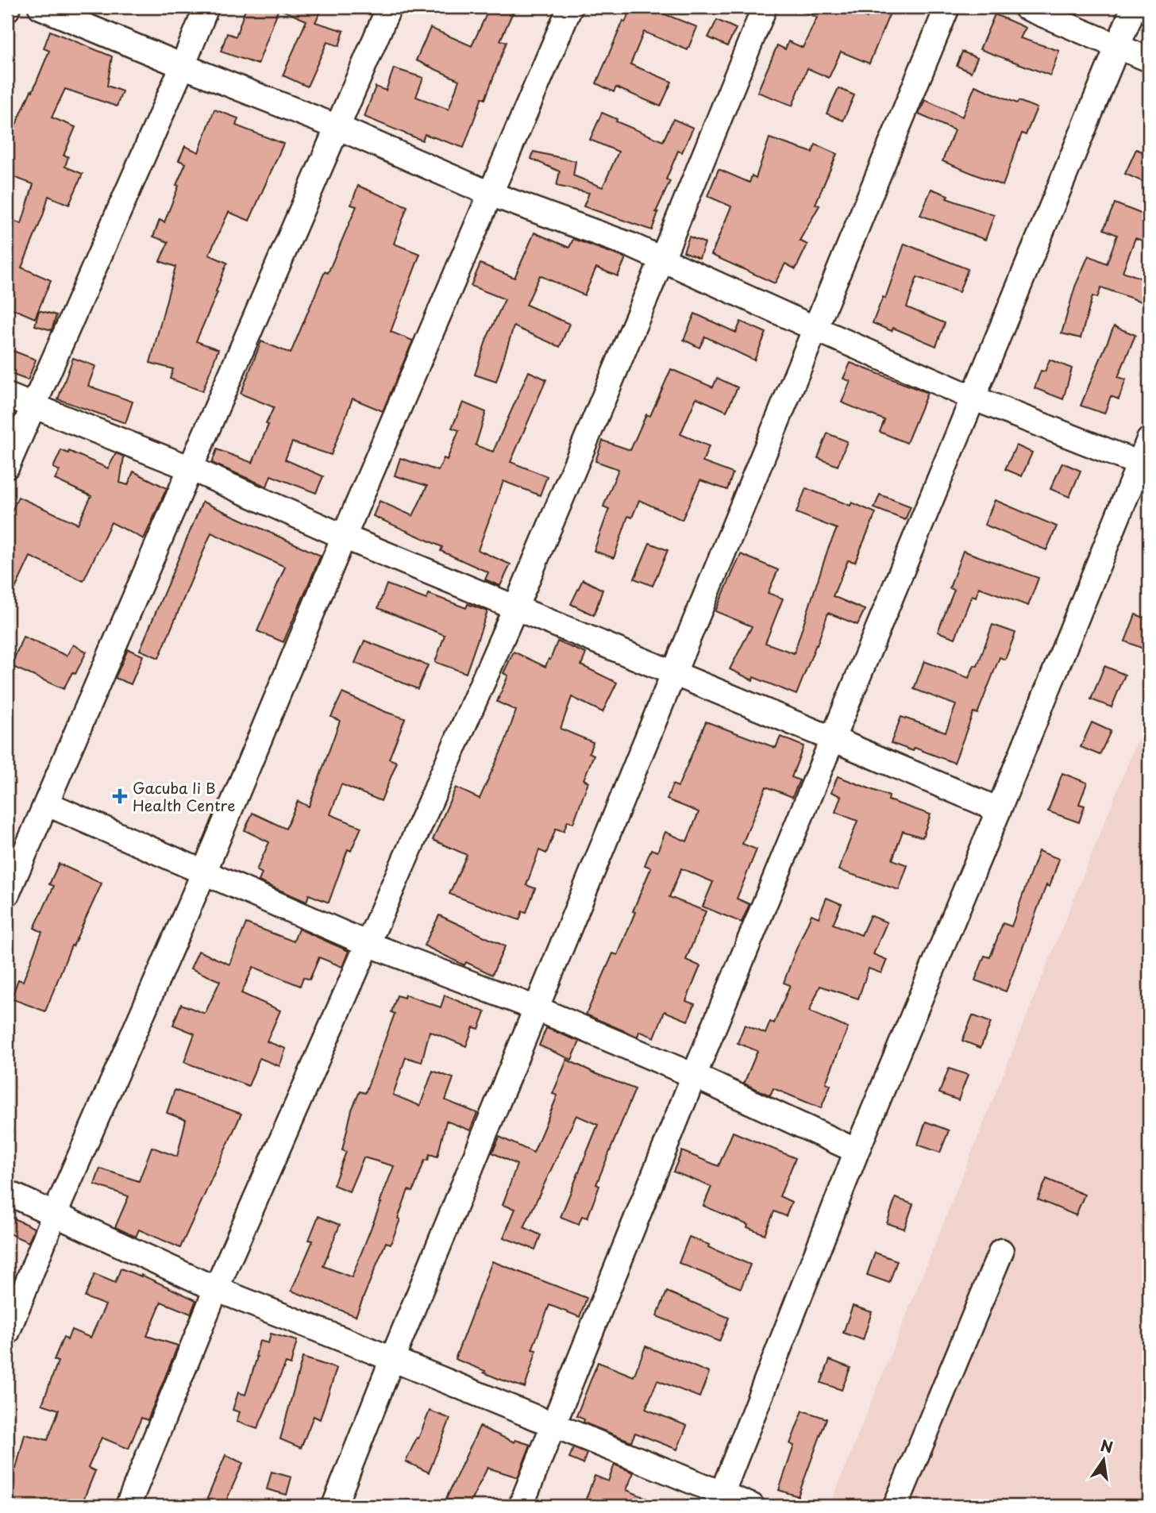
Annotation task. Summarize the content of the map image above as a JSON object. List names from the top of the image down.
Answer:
{
  "places": {
    "health": ["Gacuba Ii B Health Centre"]
  },
  "north": "top"
}
